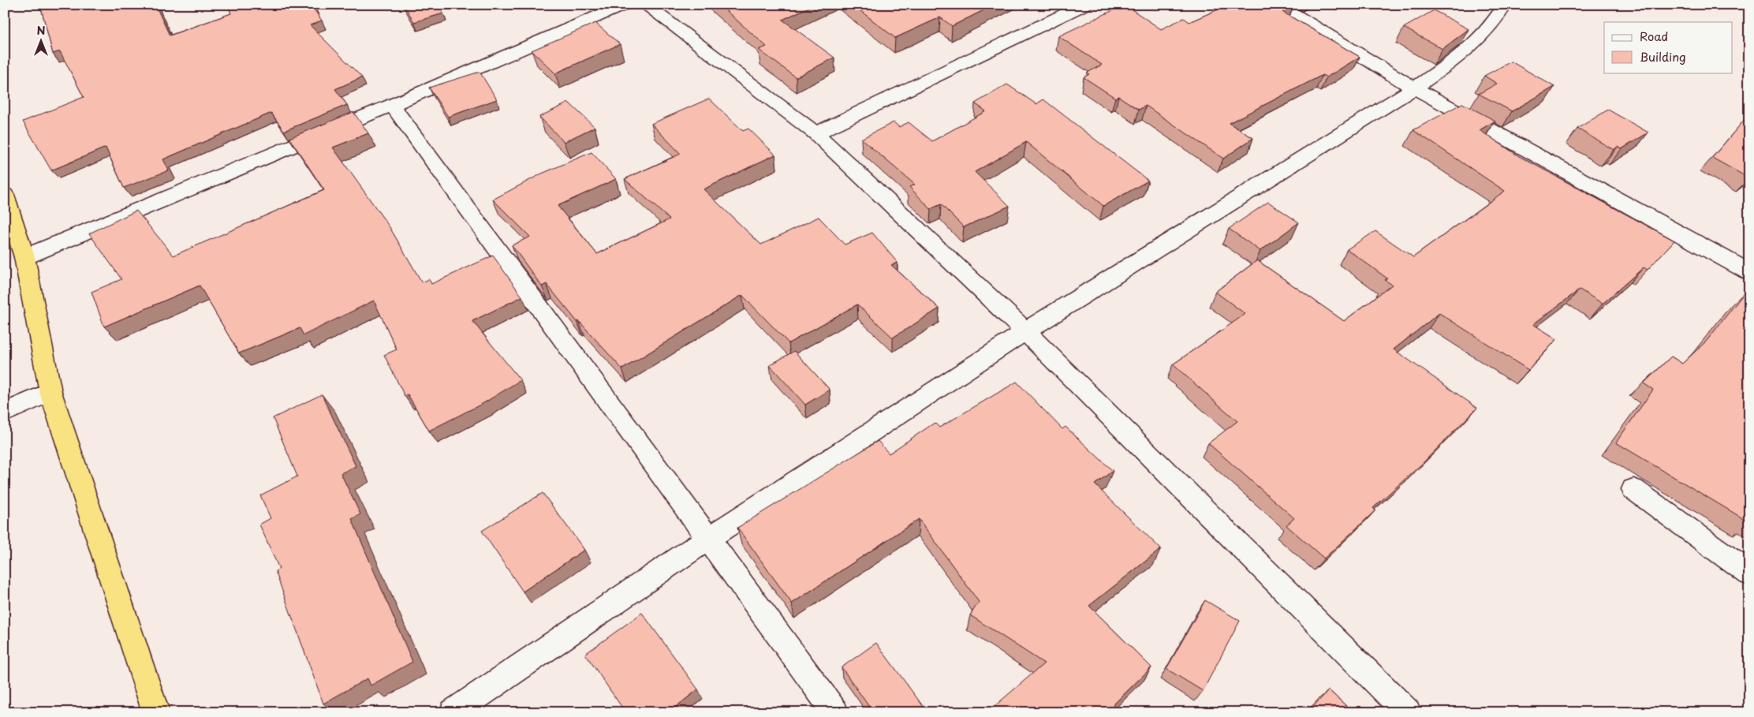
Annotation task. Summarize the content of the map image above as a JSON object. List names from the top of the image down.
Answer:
{
  "legend": ["Road", "Building"],
  "north": "top"
}
